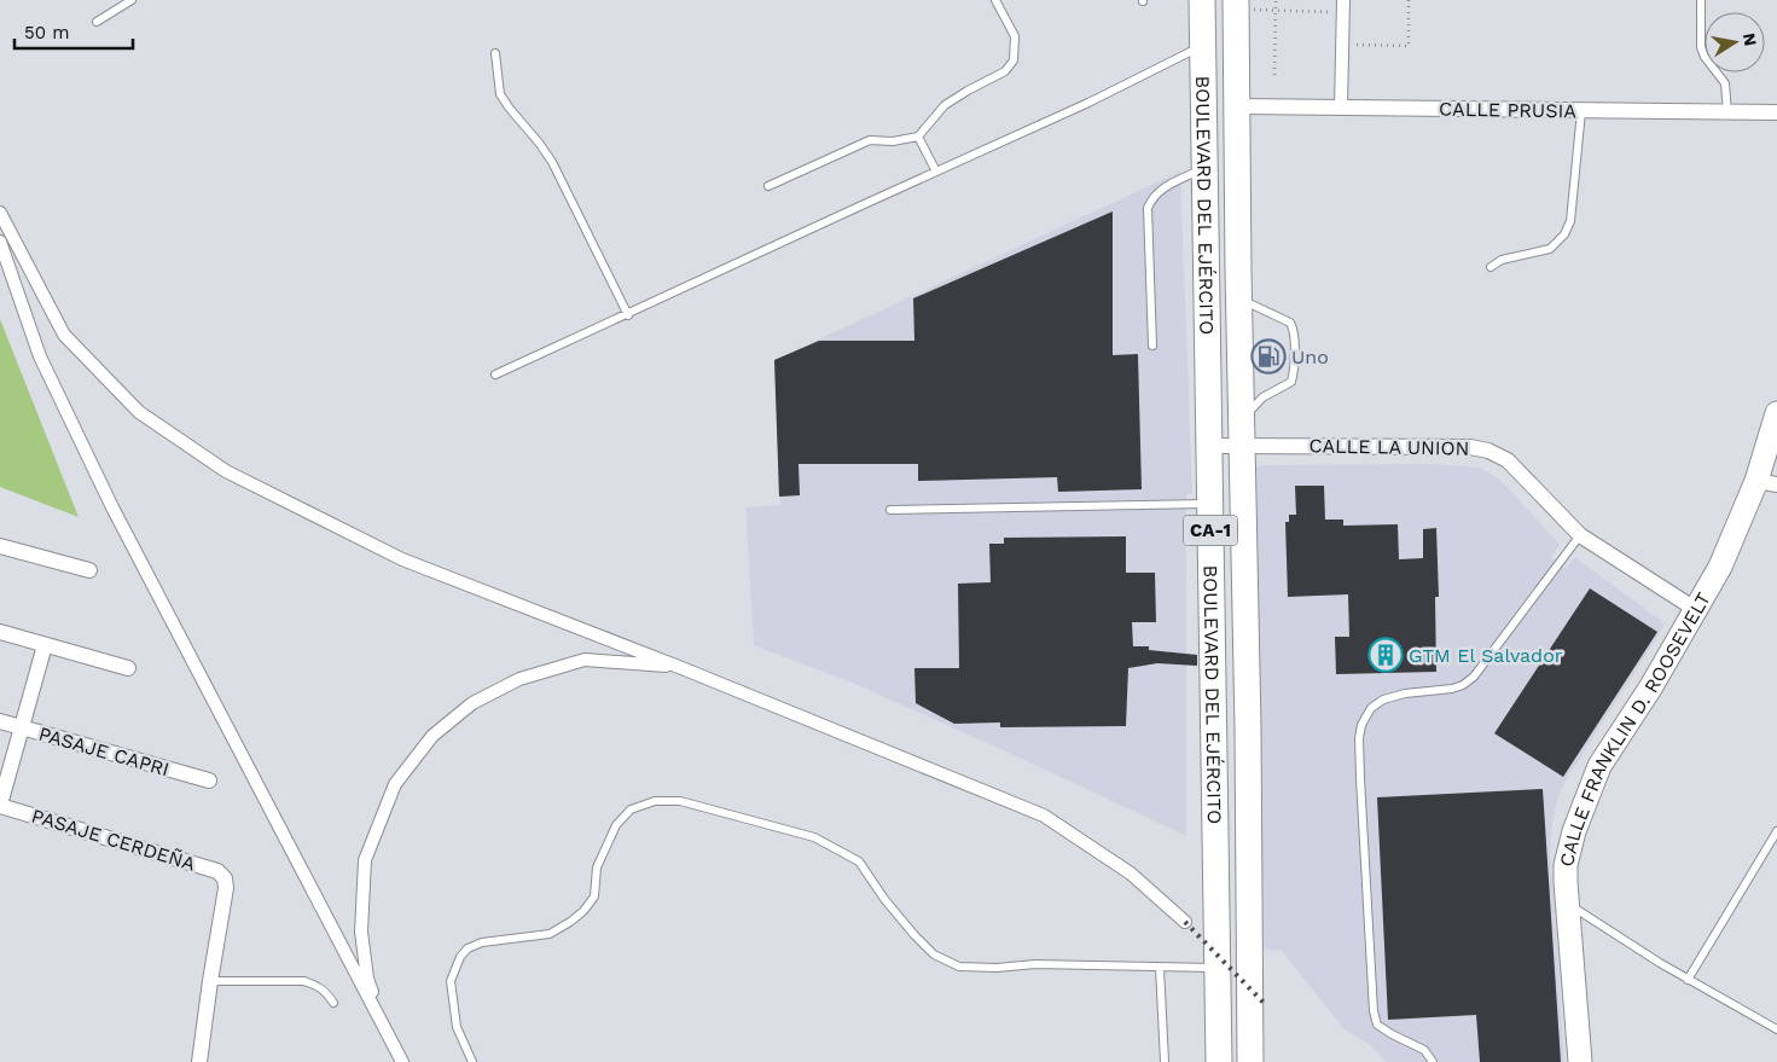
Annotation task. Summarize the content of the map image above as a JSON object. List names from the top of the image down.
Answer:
{
  "streets": {
    "highway": ["BOULEVARD DEL EJÉRCITO", "CA-1"],
    "main road": ["CALLE FRANKLIN D. ROOSEVELT"],
    "street": [
      "CALLE PRUSIA",
      "CALLE LA UNION",
      "PASAJE CAPRI",
      "PASAJE CERDEÑA"
    ]
  },
  "crossings": [
    ["CALLE PRUSIA", "BOULEVARD DEL EJÉRCITO"],
    ["BOULEVARD DEL EJÉRCITO", "CALLE LA UNION"],
    ["CALLE LA UNION", "CALLE FRANKLIN D. ROOSEVELT"]
  ],
  "places": {
    "fuel station": ["Uno"],
    "building": ["GTM El Salvador"]
  },
  "scale_bar": "50 m",
  "north": "right"
}
